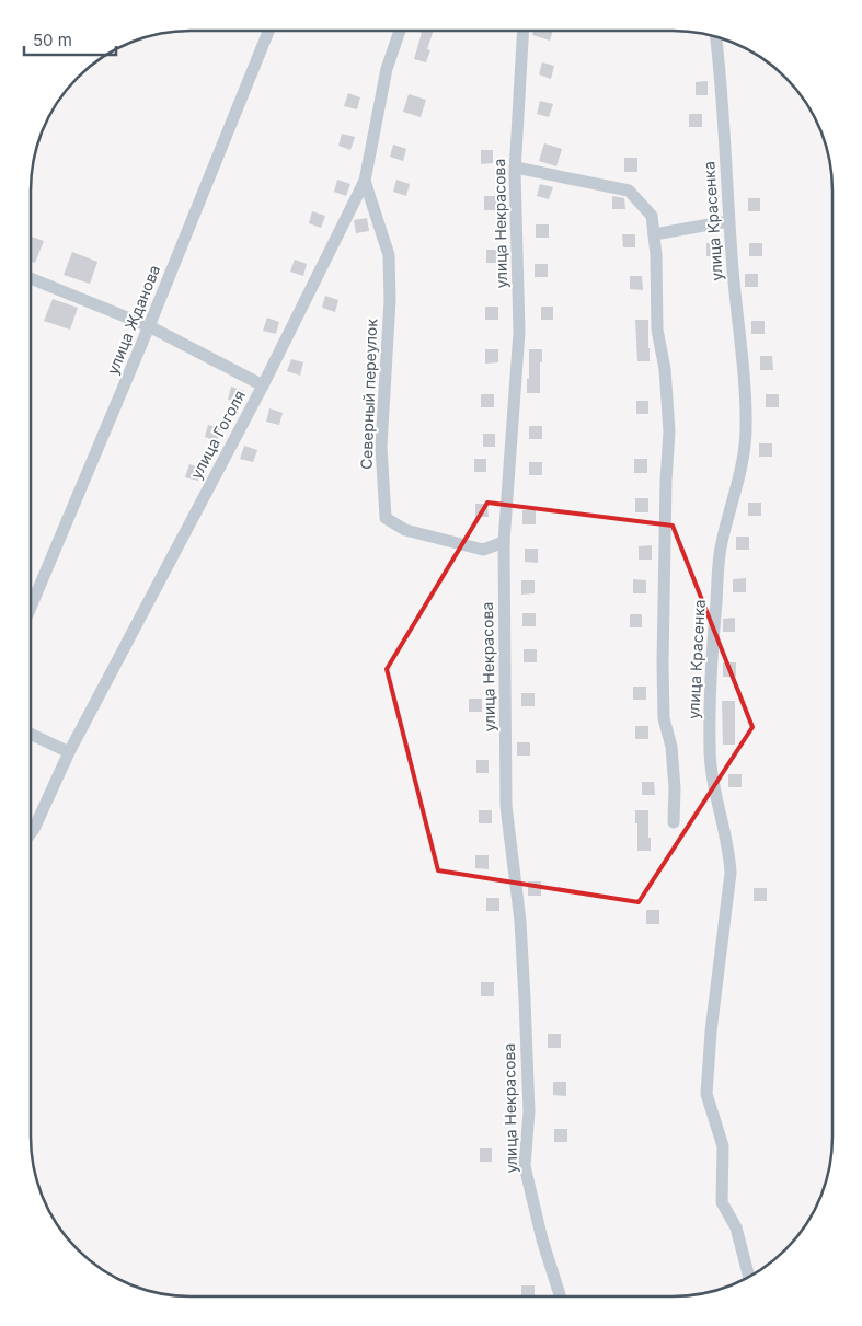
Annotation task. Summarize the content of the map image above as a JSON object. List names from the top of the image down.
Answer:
{
  "streets": {
    "street": [
      "улица Красенка",
      "улица Некрасова",
      "улица Жданова",
      "Северный переулок",
      "улица Гоголя"
    ]
  },
  "crossings": [
    ["улица Красенка", "улица Некрасова"],
    ["улица Некрасова", "Северный переулок"],
    ["Северный переулок", "улица Гоголя"]
  ],
  "scale_bar": "50 m"
}
